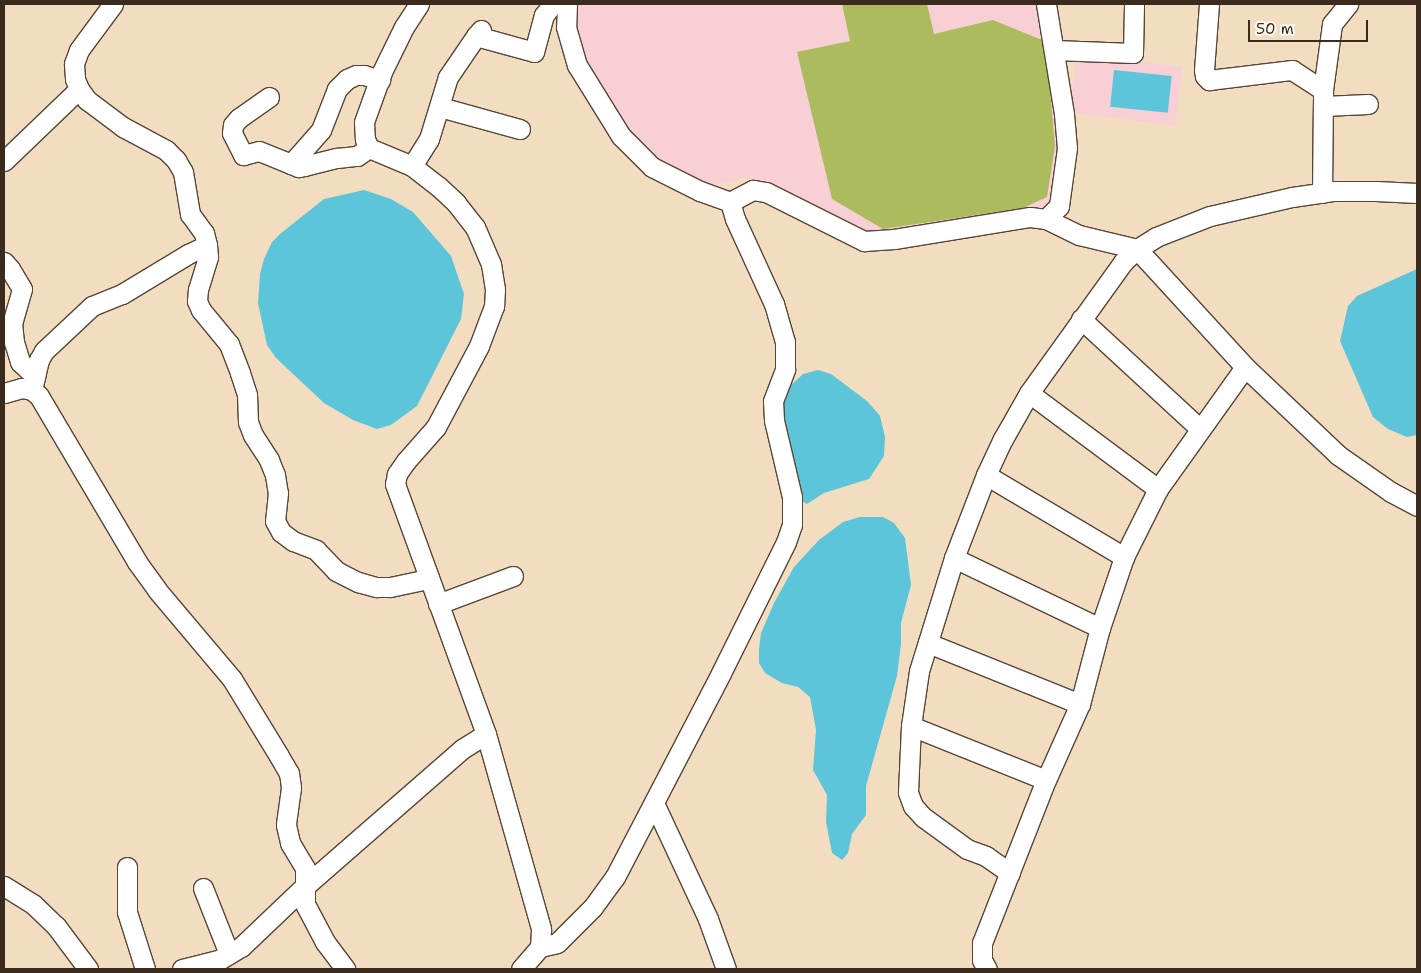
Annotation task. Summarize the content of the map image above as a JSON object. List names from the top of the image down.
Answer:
{
  "scale_bar": "50 m"
}
